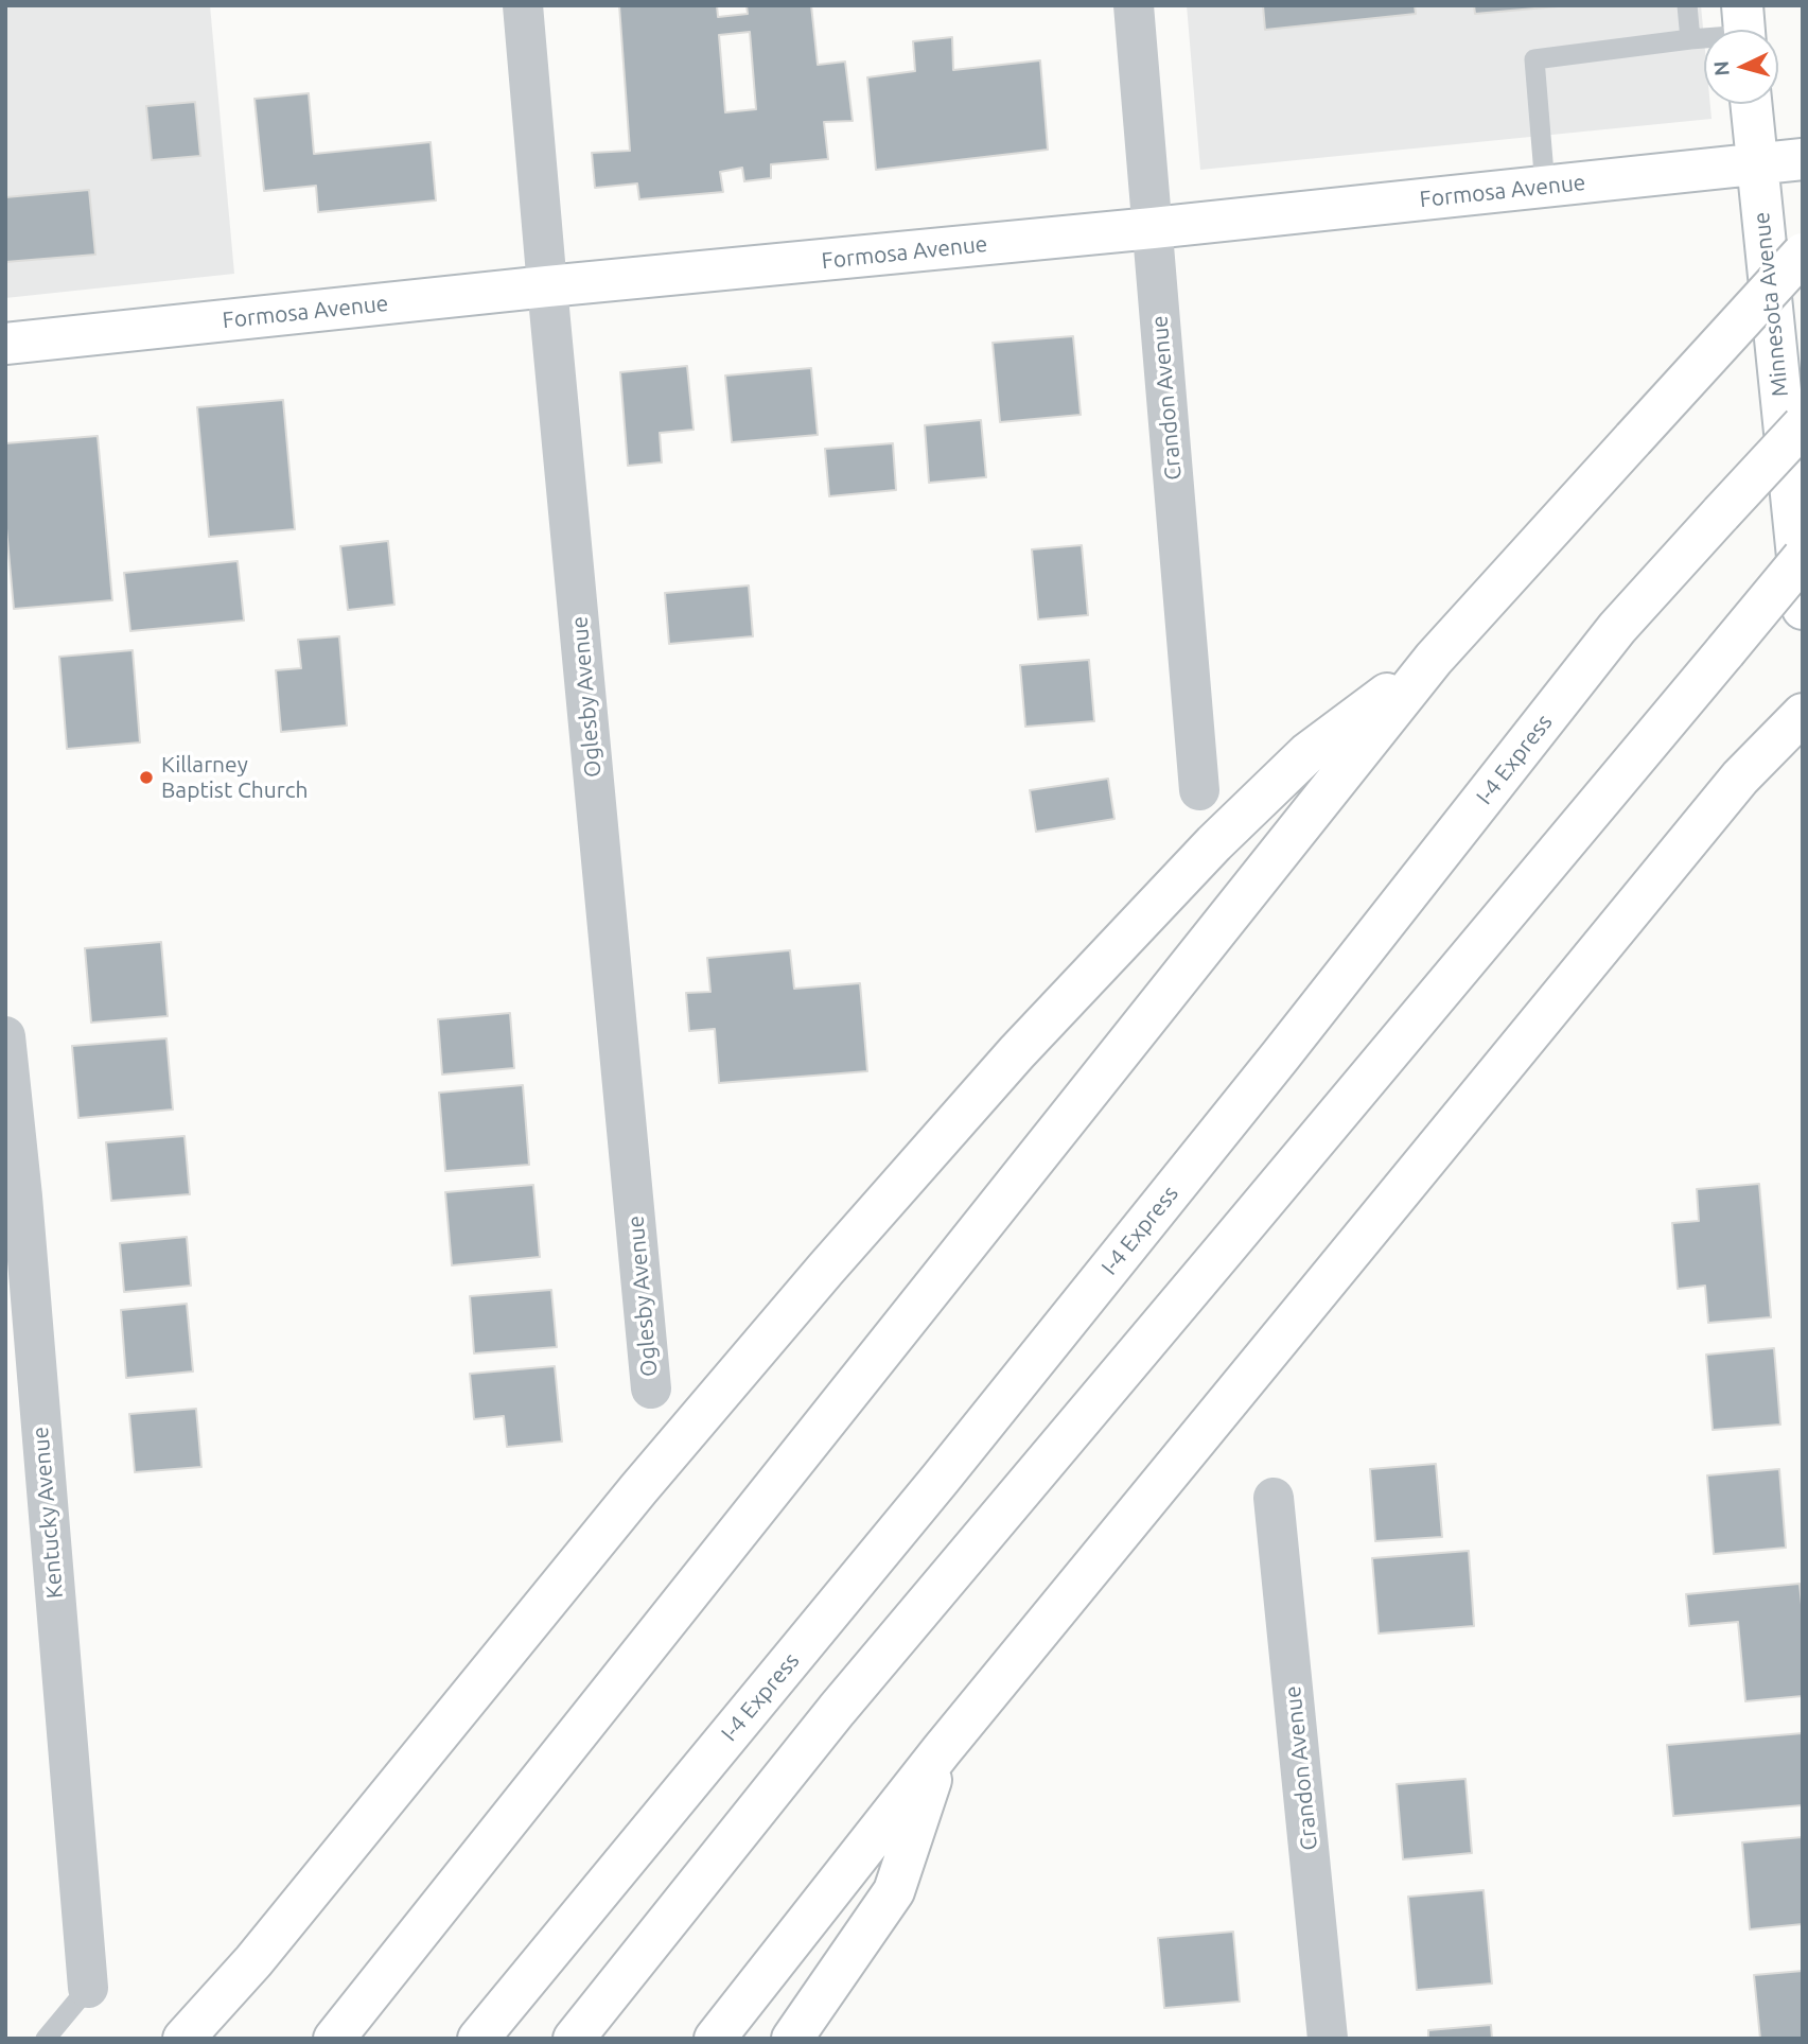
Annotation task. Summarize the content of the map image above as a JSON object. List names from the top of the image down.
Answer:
{
  "streets": {
    "main road": ["Formosa Avenue", "Minnesota Avenue", "I-4 Express"],
    "street": ["Crandon Avenue", "Oglesby Avenue", "Kentucky Avenue"]
  },
  "crossings": [
    ["Formosa Avenue", "Minnesota Avenue"],
    ["Formosa Avenue", "Crandon Avenue"],
    ["Formosa Avenue", "Oglesby Avenue"]
  ],
  "places": ["Killarney Baptist Church"],
  "north": "left"
}
